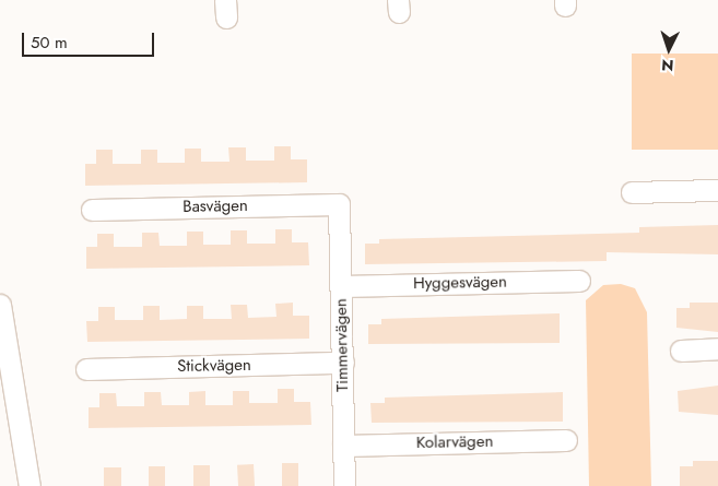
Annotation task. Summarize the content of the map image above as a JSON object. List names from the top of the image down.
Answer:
{
  "streets": {
    "street": [
      "Basvägen",
      "Hyggesvägen",
      "Timmervägen",
      "Stickvägen",
      "Kolarvägen"
    ]
  },
  "crossings": [
    ["Basvägen", "Timmervägen"],
    ["Hyggesvägen", "Timmervägen"],
    ["Timmervägen", "Stickvägen"],
    ["Timmervägen", "Kolarvägen"]
  ],
  "scale_bar": "50 m",
  "north": "bottom"
}
